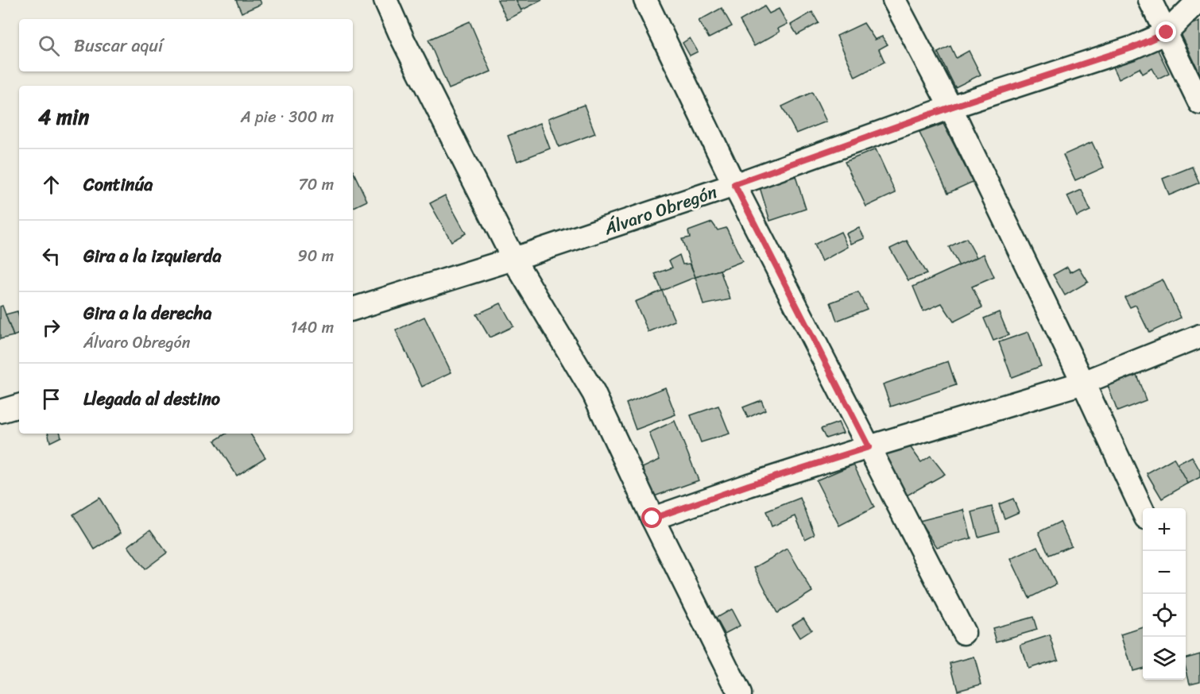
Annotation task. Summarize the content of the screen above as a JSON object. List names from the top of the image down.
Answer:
{
  "streets": {
    "street": ["Álvaro Obregón"]
  },
  "page": {
    "search": "Buscar aquí",
    "heading": ["4 min", "A pie · 300 m"],
    "list": [
      ["Continúa", "70 m"],
      ["Gira a la izquierda", "90 m"],
      ["Gira a la derecha", "Álvaro Obregón", "140 m"],
      "Llegada al destino"
    ],
    "map_buttons": ["+", "−"]
  }
}
